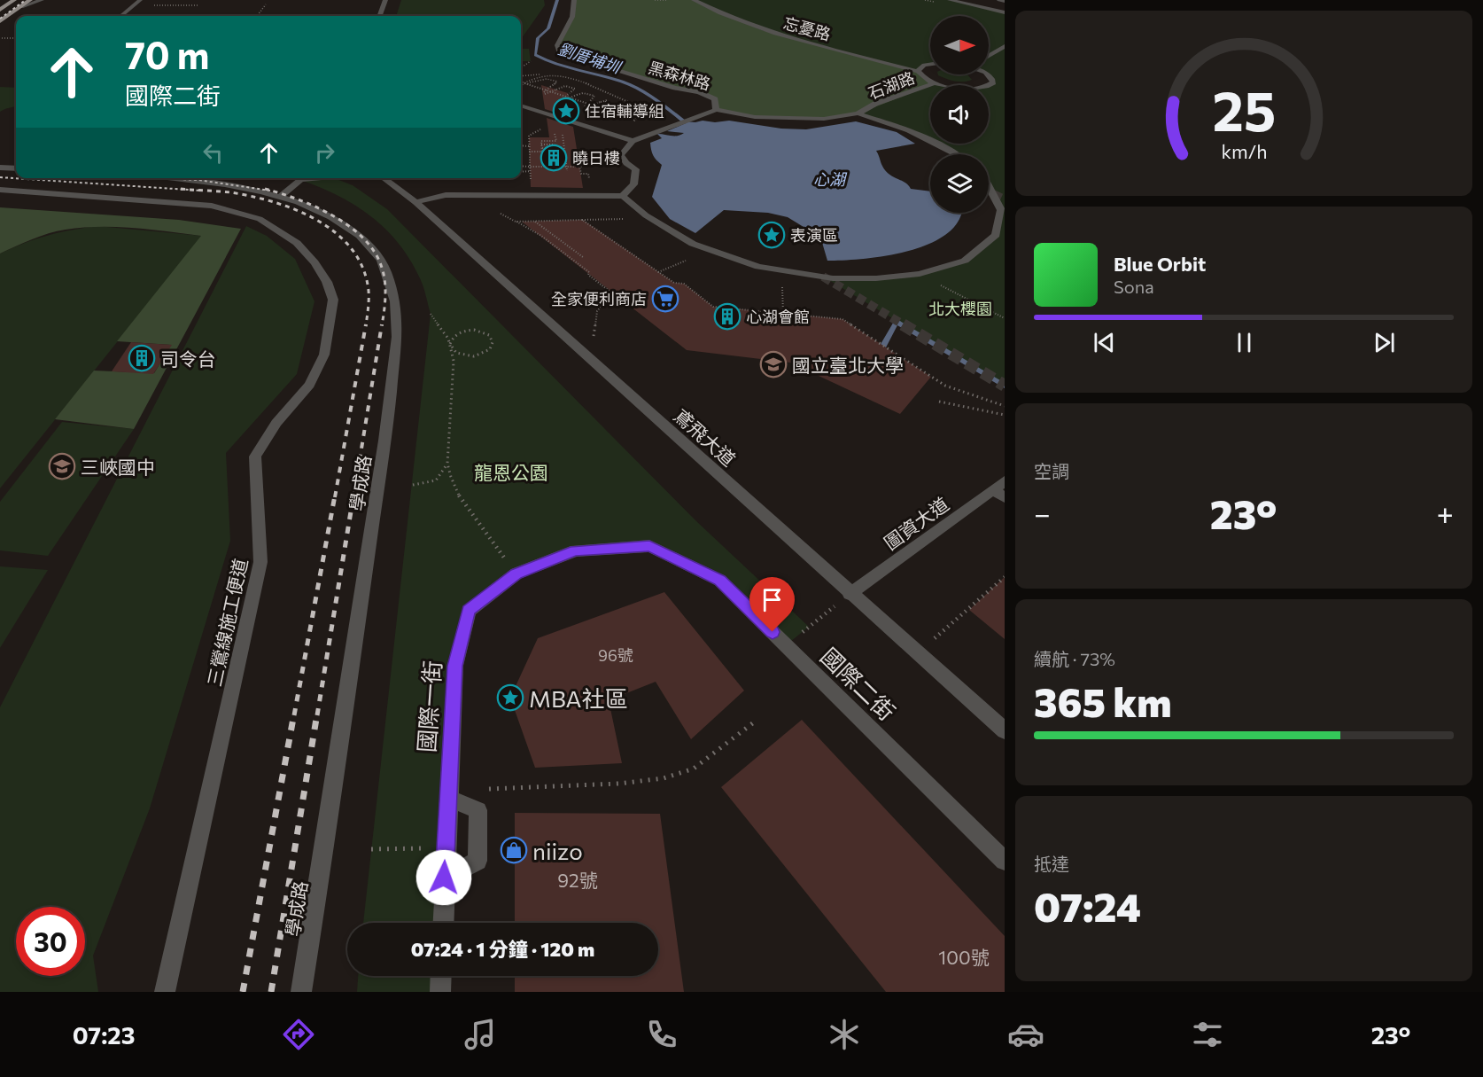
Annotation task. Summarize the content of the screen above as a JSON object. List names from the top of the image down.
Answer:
{
  "streets": {
    "street": [
      "忘憂路",
      "黑森林路",
      "石湖路",
      "鳶飛大道",
      "學成路",
      "圖資大道",
      "三鶯線施工便道",
      "國際二街",
      "國際一街"
    ]
  },
  "crossings": [
    ["鳶飛大道", "圖資大道"],
    ["國際二街", "國際一街"]
  ],
  "water": ["劉厝埔圳", "心湖"],
  "parks": ["北大櫻園", "龍恩公園"],
  "places": {
    "place": ["住宿輔導組", "表演區", "MBA社區"],
    "building": ["曉日樓", "心湖會館", "司令台"],
    "supermarket": ["全家便利商店"],
    "school or university": ["國立臺北大學", "三峽國中"],
    "shop": ["niizo"]
  },
  "house_numbers": ["96號", "92號", "100號"],
  "north": "right",
  "page": {
    "turn": ["70 m", "國際二街"],
    "song": ["Blue Orbit", "Sona"],
    "tile": [
      "空調",
      ["續航 · 73%", "365 km"],
      ["抵達", "07:24"]
    ],
    "heat": ["−", "23°", "+"],
    "limit": "30",
    "trip": "07:24 · 1 分鐘 · 120 m",
    "tabs": ["07:23", "23°"],
    "gauge": ["25", "km/h"]
  }
}
